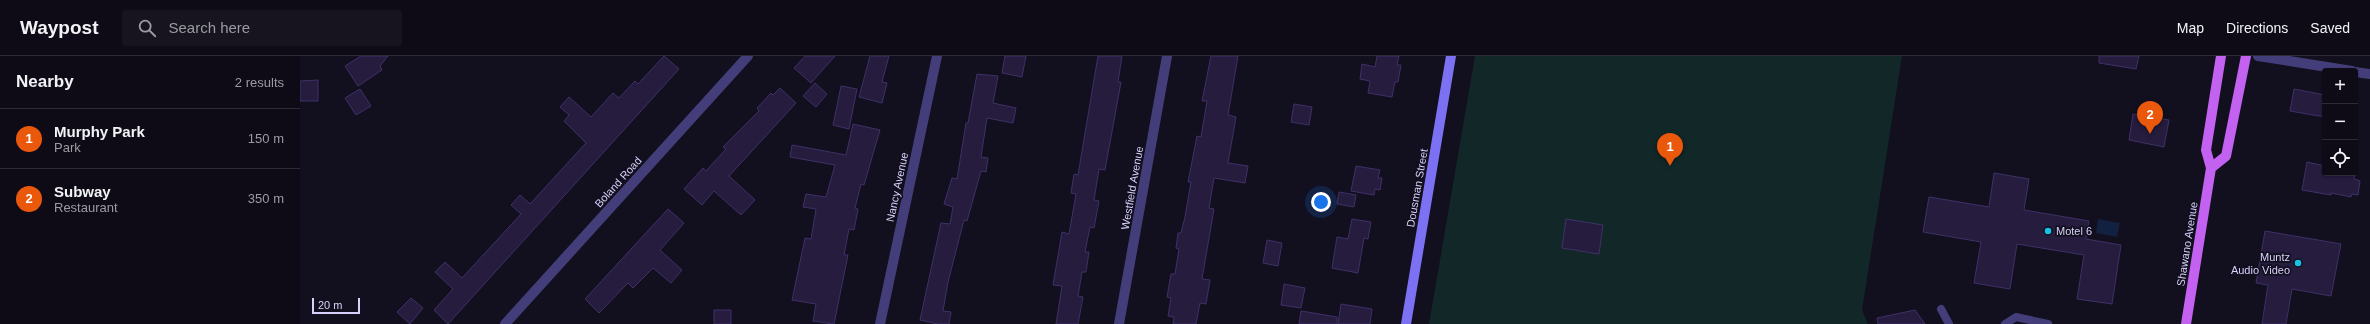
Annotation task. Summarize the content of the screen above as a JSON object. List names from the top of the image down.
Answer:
{
  "streets": {
    "main road": ["Shawano Avenue"],
    "street": [
      "Boland Road",
      "Nancy Avenue",
      "Westfield Avenue",
      "Dousman Street"
    ]
  },
  "places": ["Motel 6", "Muntz Audio Video"],
  "scale_bar": "20 m",
  "page": {
    "header": "Waypost",
    "search": "Search here",
    "nav": ["Map", "Directions", "Saved"],
    "heading": ["Nearby", "2 results"],
    "map_buttons": ["+", "−"],
    "pins": ["2", "1"],
    "list": [
      {
        "mark": "1",
        "name": "Murphy Park",
        "note": "Park",
        "value": "150 m"
      },
      {
        "mark": "2",
        "name": "Subway",
        "note": "Restaurant",
        "value": "350 m"
      }
    ],
    "scale": "20 m"
  }
}
